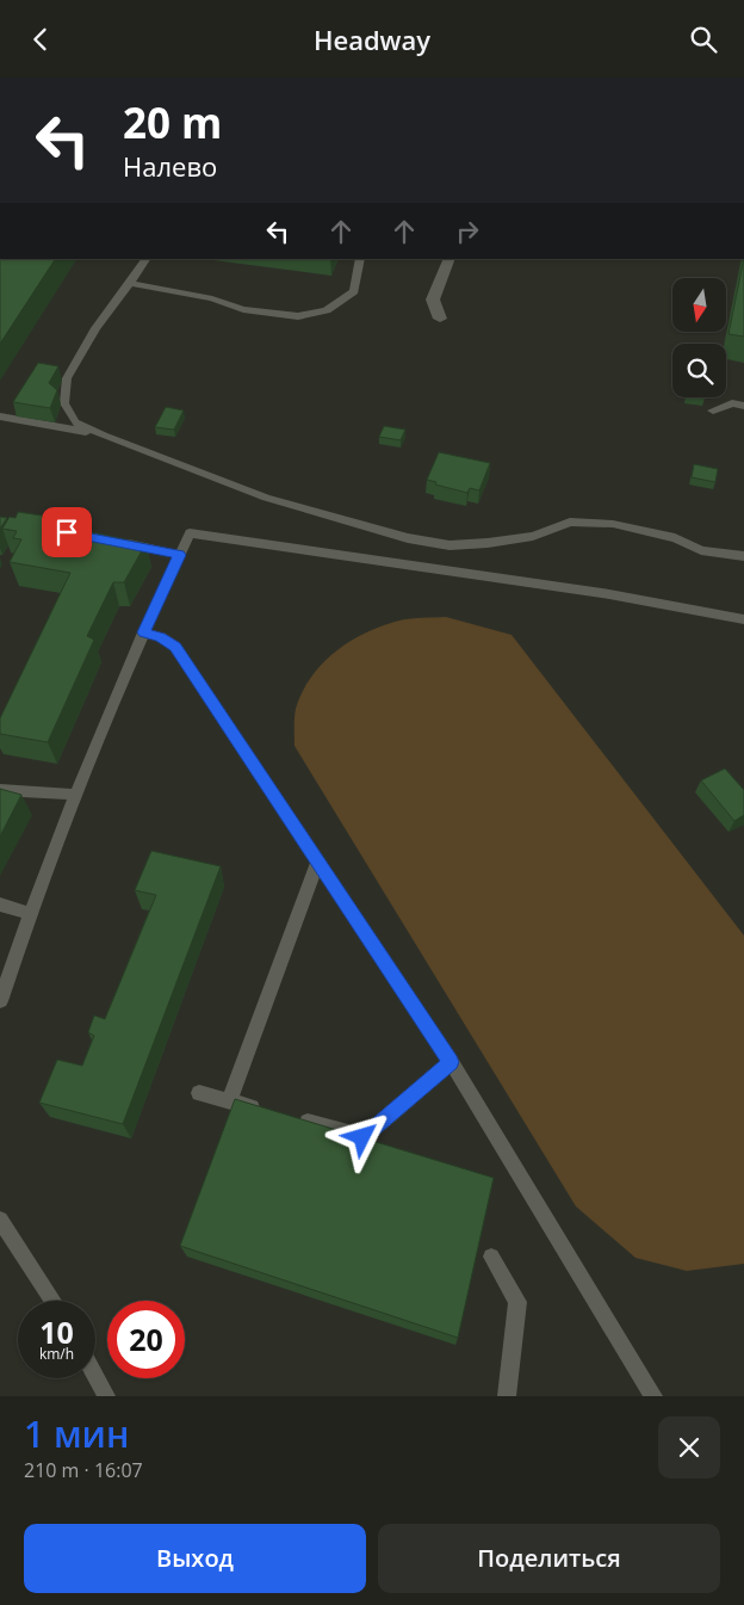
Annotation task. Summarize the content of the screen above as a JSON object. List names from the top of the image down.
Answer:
{
  "north": "bottom",
  "page": {
    "header": "Headway",
    "turn": ["20 m", "Налево"],
    "speed": "10 km/h",
    "limit": "20",
    "heading": ["1 мин", "210 m · 16:07"],
    "buttons": ["Выход", "Поделиться"]
  }
}
